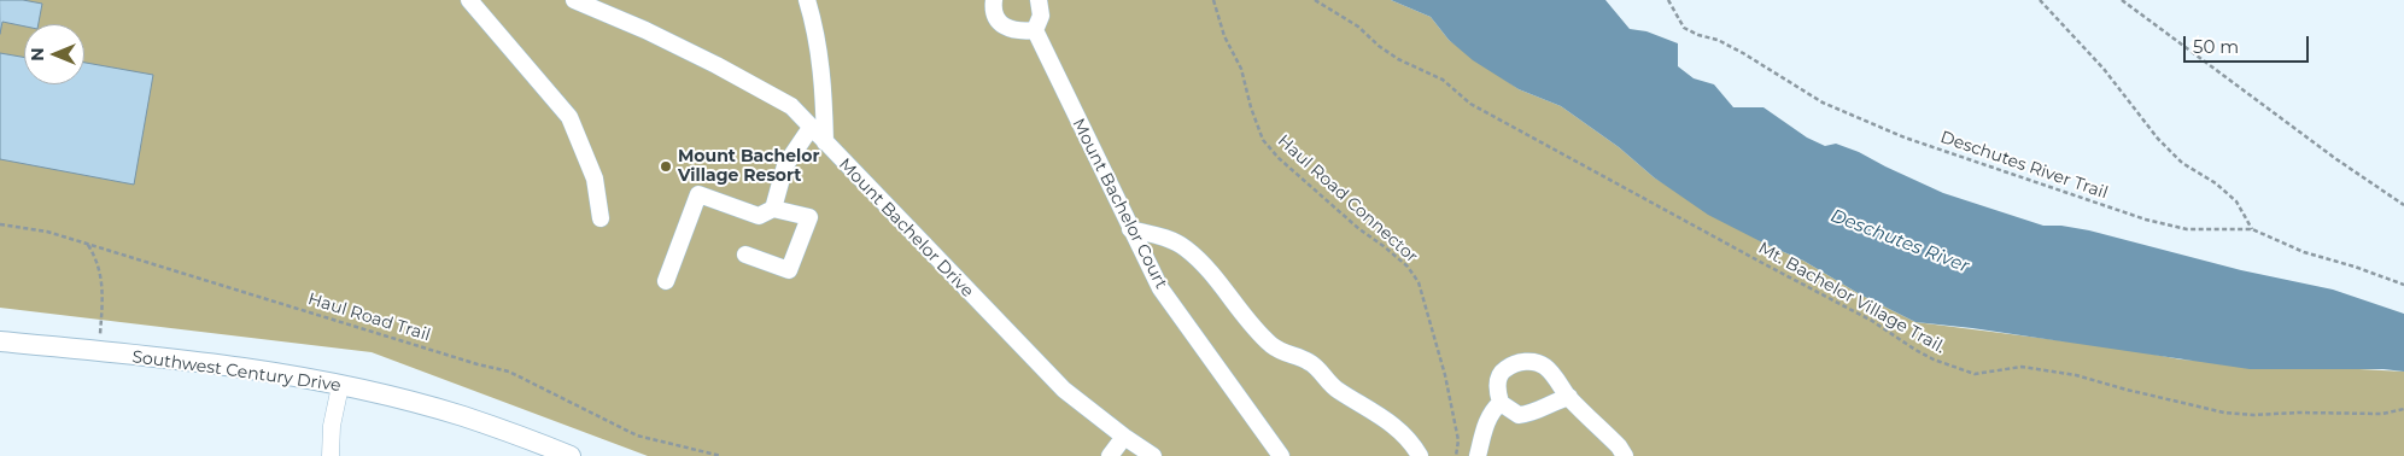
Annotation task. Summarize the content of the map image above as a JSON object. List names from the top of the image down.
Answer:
{
  "streets": {
    "main road": ["Southwest Century Drive"],
    "street": ["Mount Bachelor Court", "Mount Bachelor Drive"],
    "path": [
      "Deschutes River Trail",
      "Haul Road Connector",
      "Mt. Bachelor Village Trail.",
      "Haul Road Trail"
    ]
  },
  "water": ["Deschutes River"],
  "places": ["Mount Bachelor Village Resort"],
  "scale_bar": "50 m",
  "north": "left"
}
